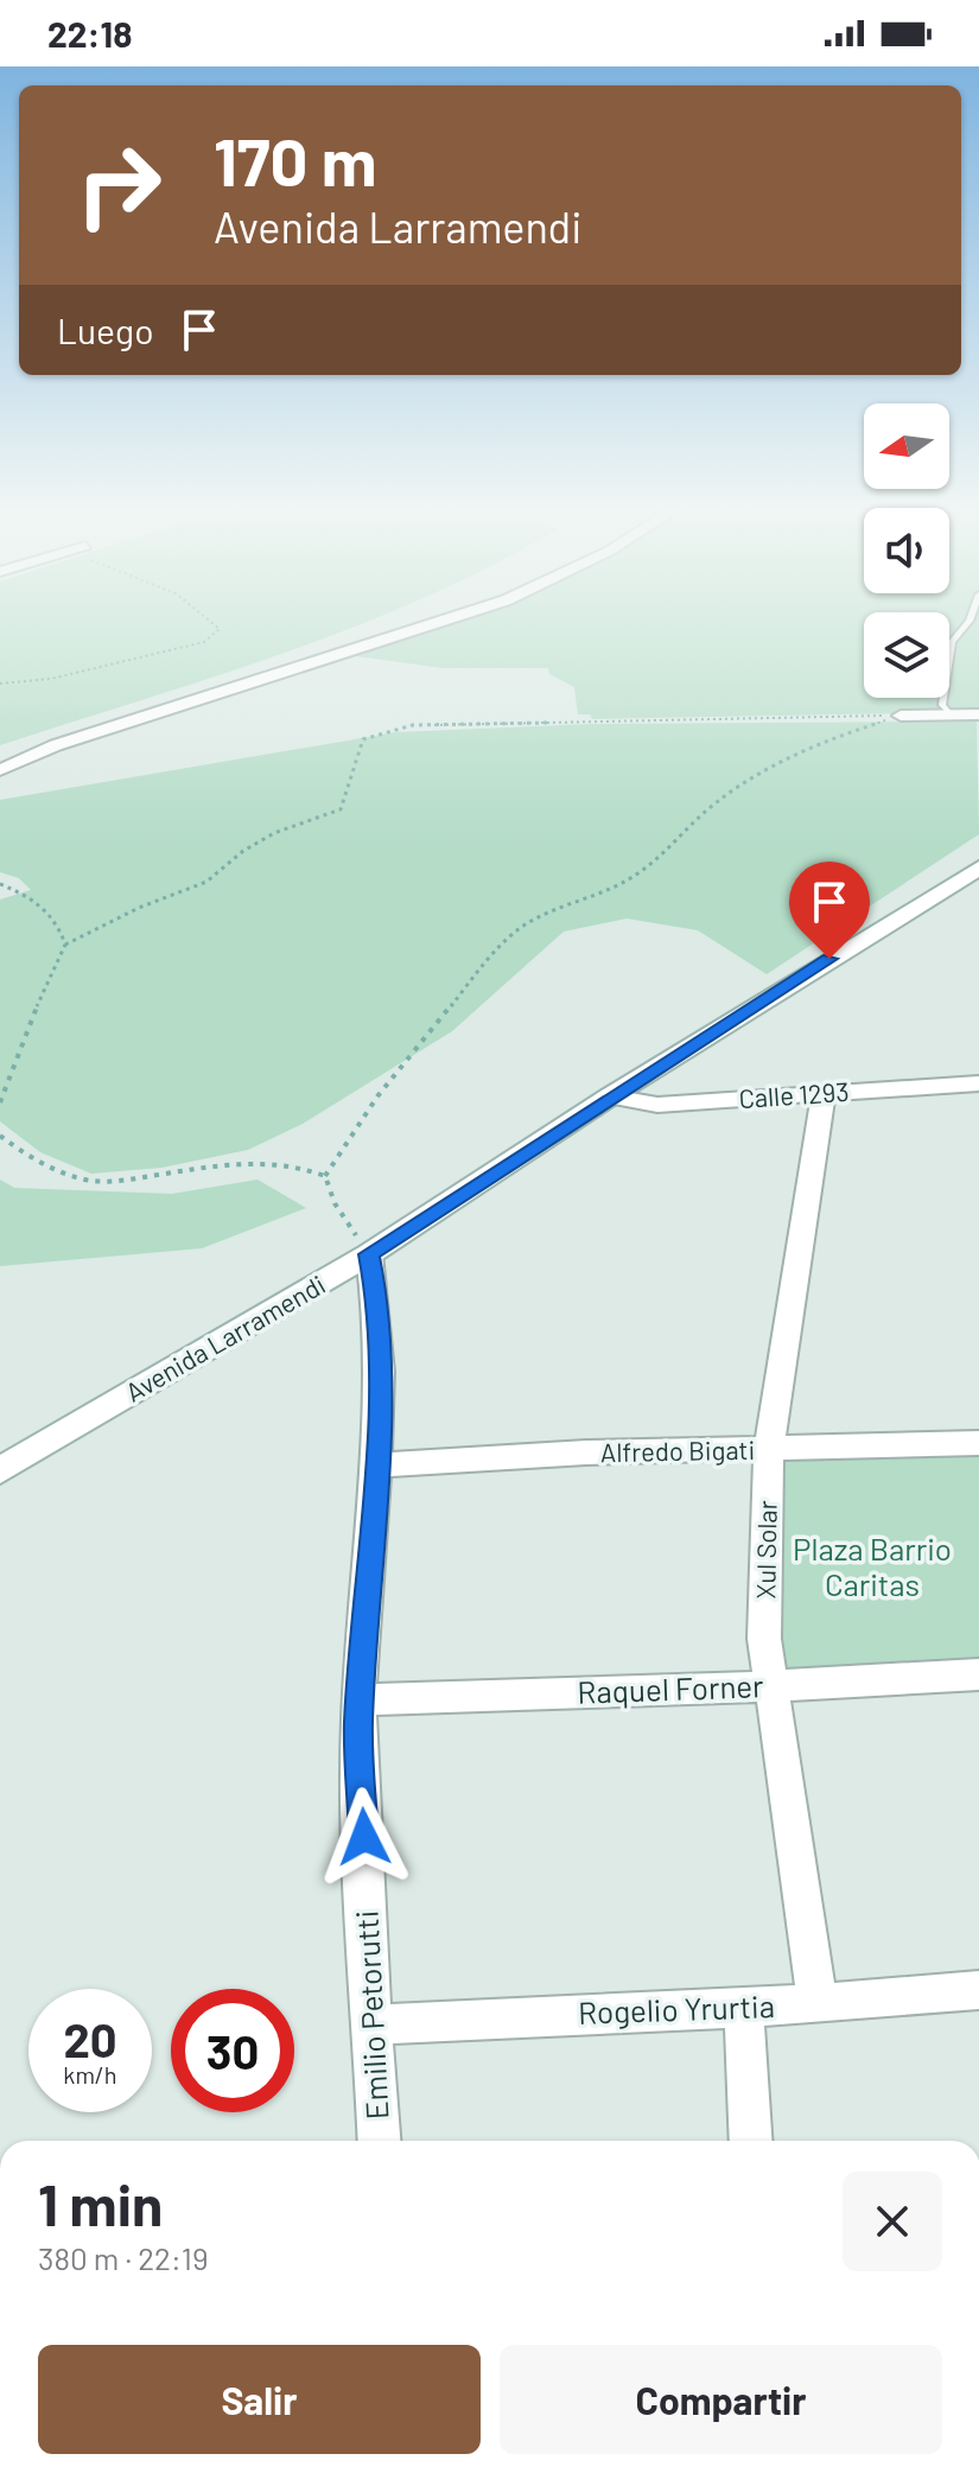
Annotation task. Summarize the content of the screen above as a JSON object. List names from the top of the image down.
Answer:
{
  "streets": {
    "main road": ["Avenida Larramendi"],
    "street": [
      "Calle 1293",
      "Alfredo Bigati",
      "Xul Solar",
      "Raquel Forner",
      "Rogelio Yrurtia",
      "Emilio Petorutti"
    ]
  },
  "crossings": [
    ["Calle 1293", "Avenida Larramendi"],
    ["Calle 1293", "Xul Solar"],
    ["Avenida Larramendi", "Emilio Petorutti"],
    ["Alfredo Bigati", "Xul Solar"],
    ["Alfredo Bigati", "Emilio Petorutti"],
    ["Xul Solar", "Raquel Forner"],
    ["Xul Solar", "Rogelio Yrurtia"],
    ["Raquel Forner", "Emilio Petorutti"],
    ["Rogelio Yrurtia", "Emilio Petorutti"]
  ],
  "parks": ["Plaza Barrio Caritas"],
  "north": "left",
  "page": {
    "status": "22:18",
    "turn": ["170 m", "Avenida Larramendi"],
    "then": "Luego",
    "speed": "20 km/h",
    "limit": "30",
    "heading": ["1 min", "380 m · 22:19"],
    "buttons": ["Salir", "Compartir"]
  }
}
